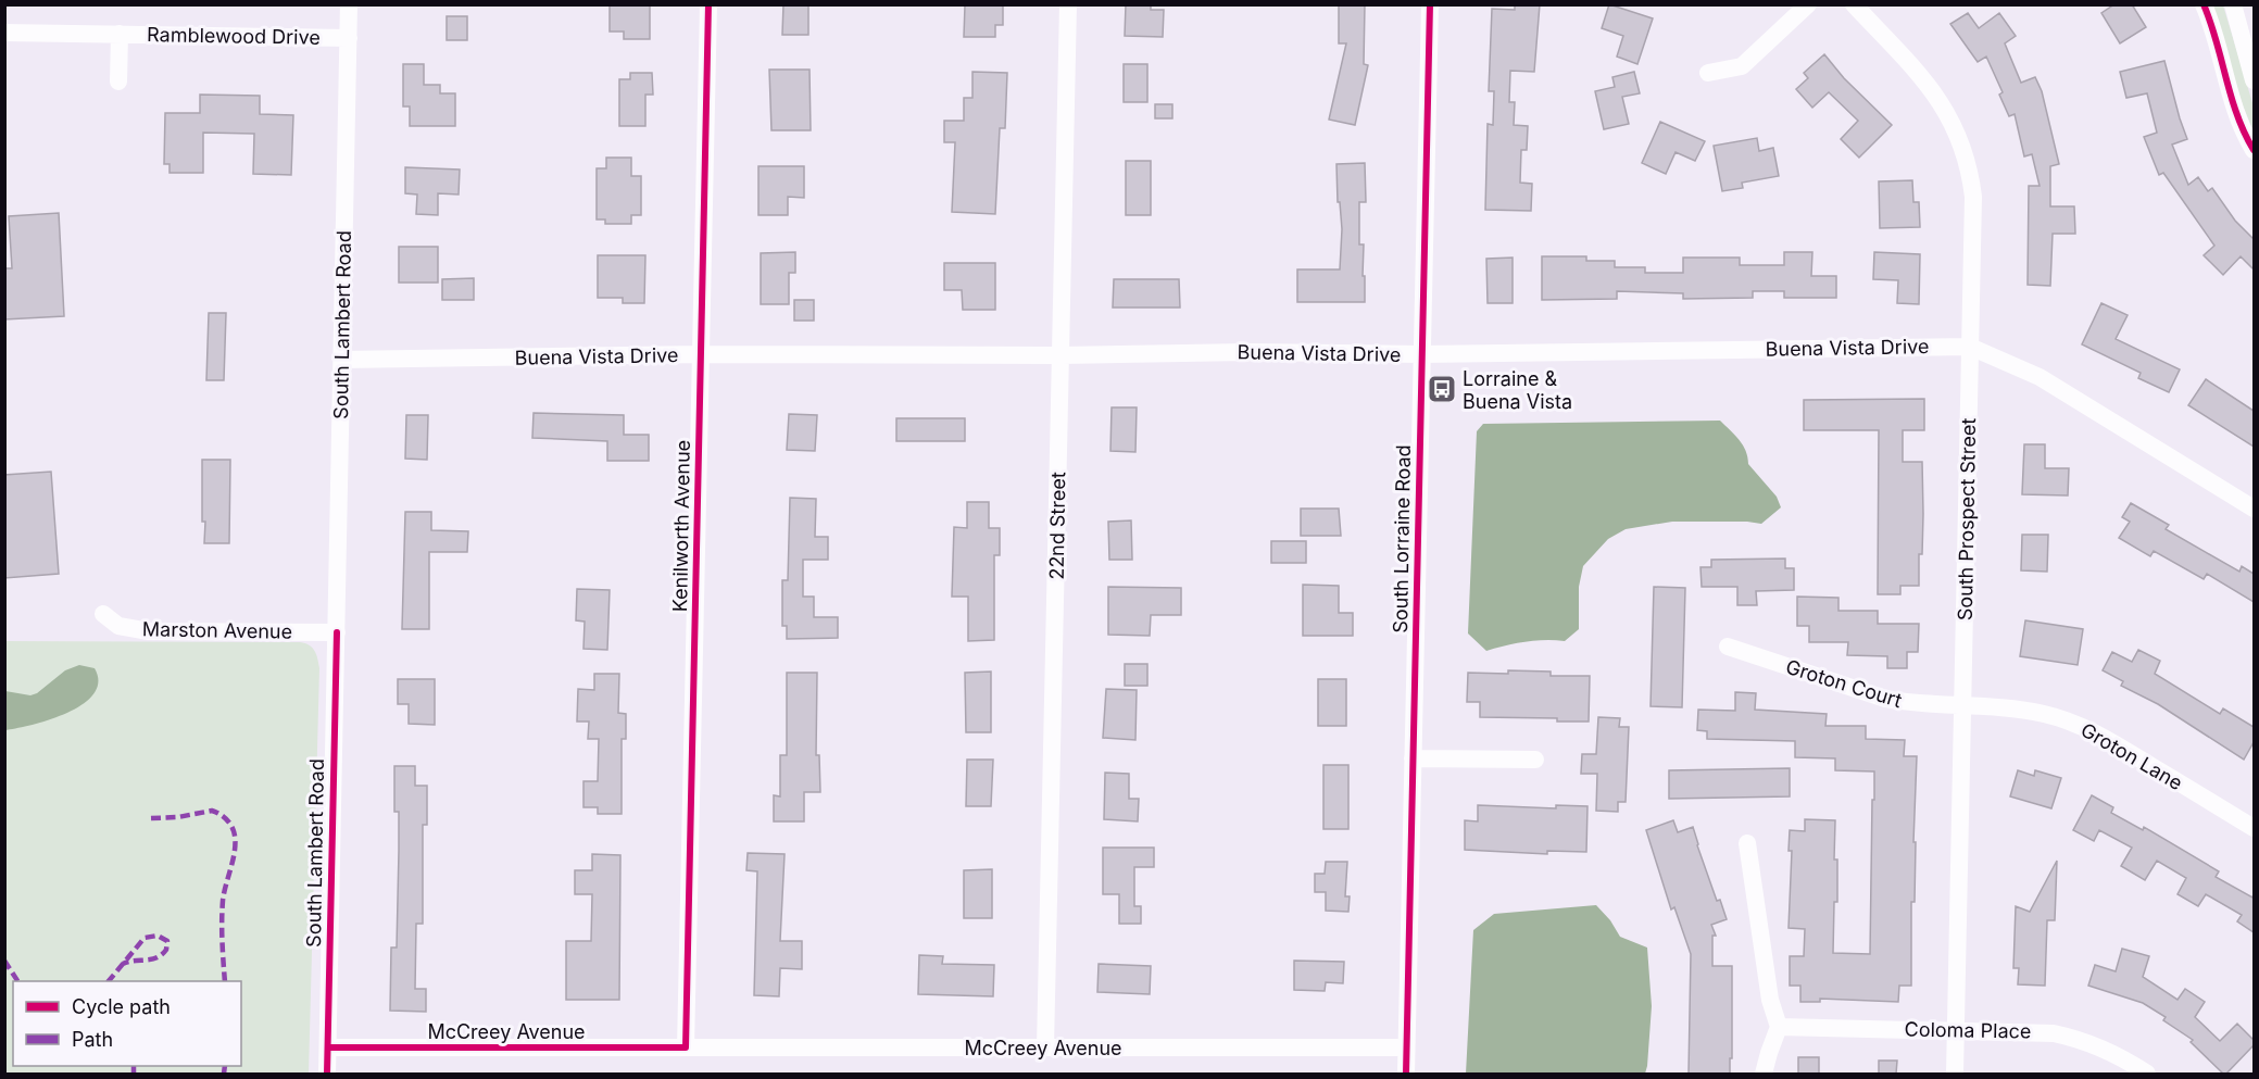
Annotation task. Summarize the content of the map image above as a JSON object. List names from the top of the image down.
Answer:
{
  "streets": {
    "street": [
      "Ramblewood Drive",
      "South Lambert Road",
      "Buena Vista Drive",
      "South Prospect Street",
      "Kenilworth Avenue",
      "22nd Street",
      "South Lorraine Road",
      "Marston Avenue",
      "Groton Court",
      "Groton Lane",
      "Coloma Place",
      "McCreey Avenue"
    ]
  },
  "crossings": [
    ["Ramblewood Drive", "South Lambert Road"],
    ["South Lambert Road", "Buena Vista Drive"],
    ["South Lambert Road", "Marston Avenue"],
    ["South Lambert Road", "McCreey Avenue"],
    ["Buena Vista Drive", "South Prospect Street"],
    ["Buena Vista Drive", "Kenilworth Avenue"],
    ["Buena Vista Drive", "22nd Street"],
    ["Buena Vista Drive", "South Lorraine Road"],
    ["South Prospect Street", "Groton Court"],
    ["South Prospect Street", "Groton Lane"],
    ["South Prospect Street", "Coloma Place"],
    ["Kenilworth Avenue", "McCreey Avenue"],
    ["22nd Street", "McCreey Avenue"],
    ["South Lorraine Road", "McCreey Avenue"],
    ["Groton Court", "Groton Lane"]
  ],
  "places": {
    "bus stop": ["Lorraine & Buena Vista"]
  },
  "legend": ["Cycle path", "Path"]
}
